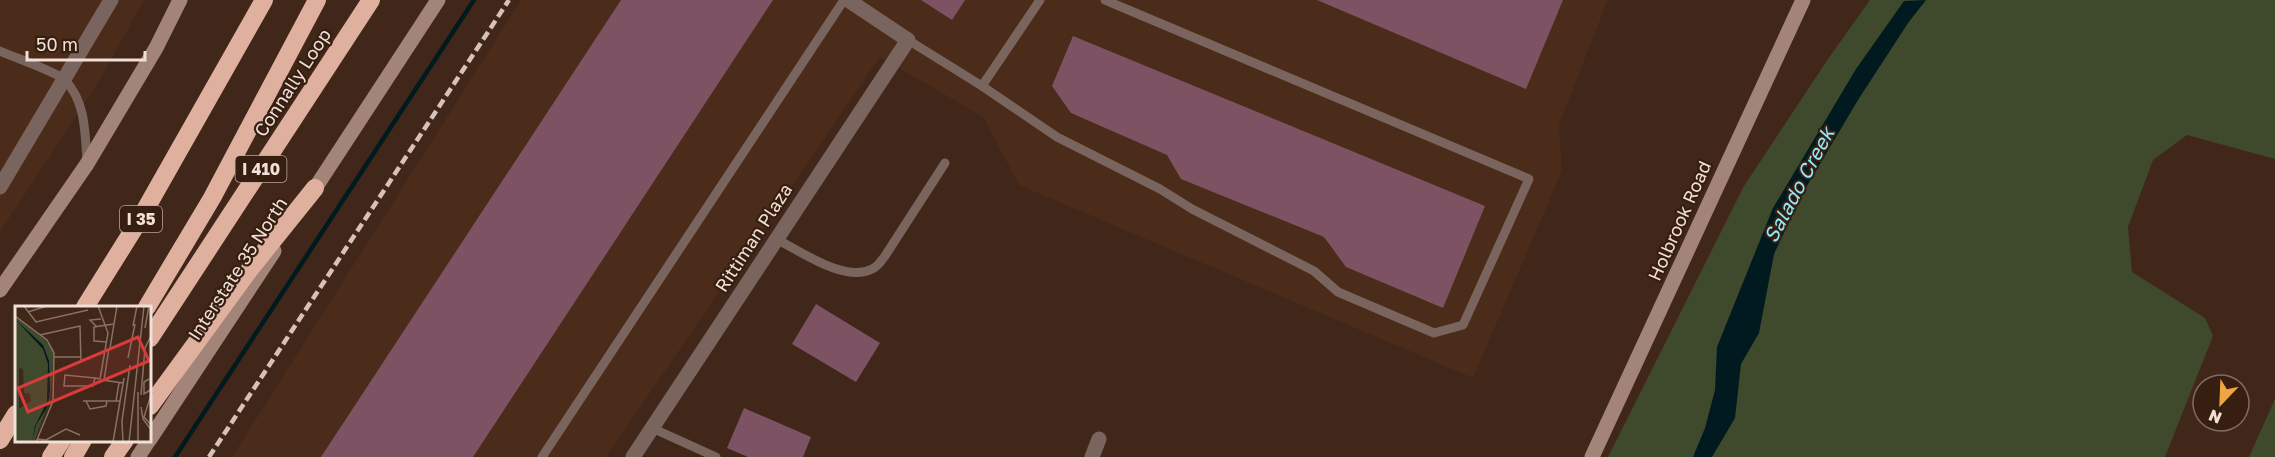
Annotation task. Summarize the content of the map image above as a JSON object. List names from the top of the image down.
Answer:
{
  "streets": {
    "highway": ["Connally Loop", "I 410", "I 35"],
    "main road": ["Holbrook Road", "Interstate 35 North"],
    "street": ["Rittiman Plaza"]
  },
  "water": ["Salado Creek"],
  "scale_bar": "50 m",
  "north": "bottom left"
}
